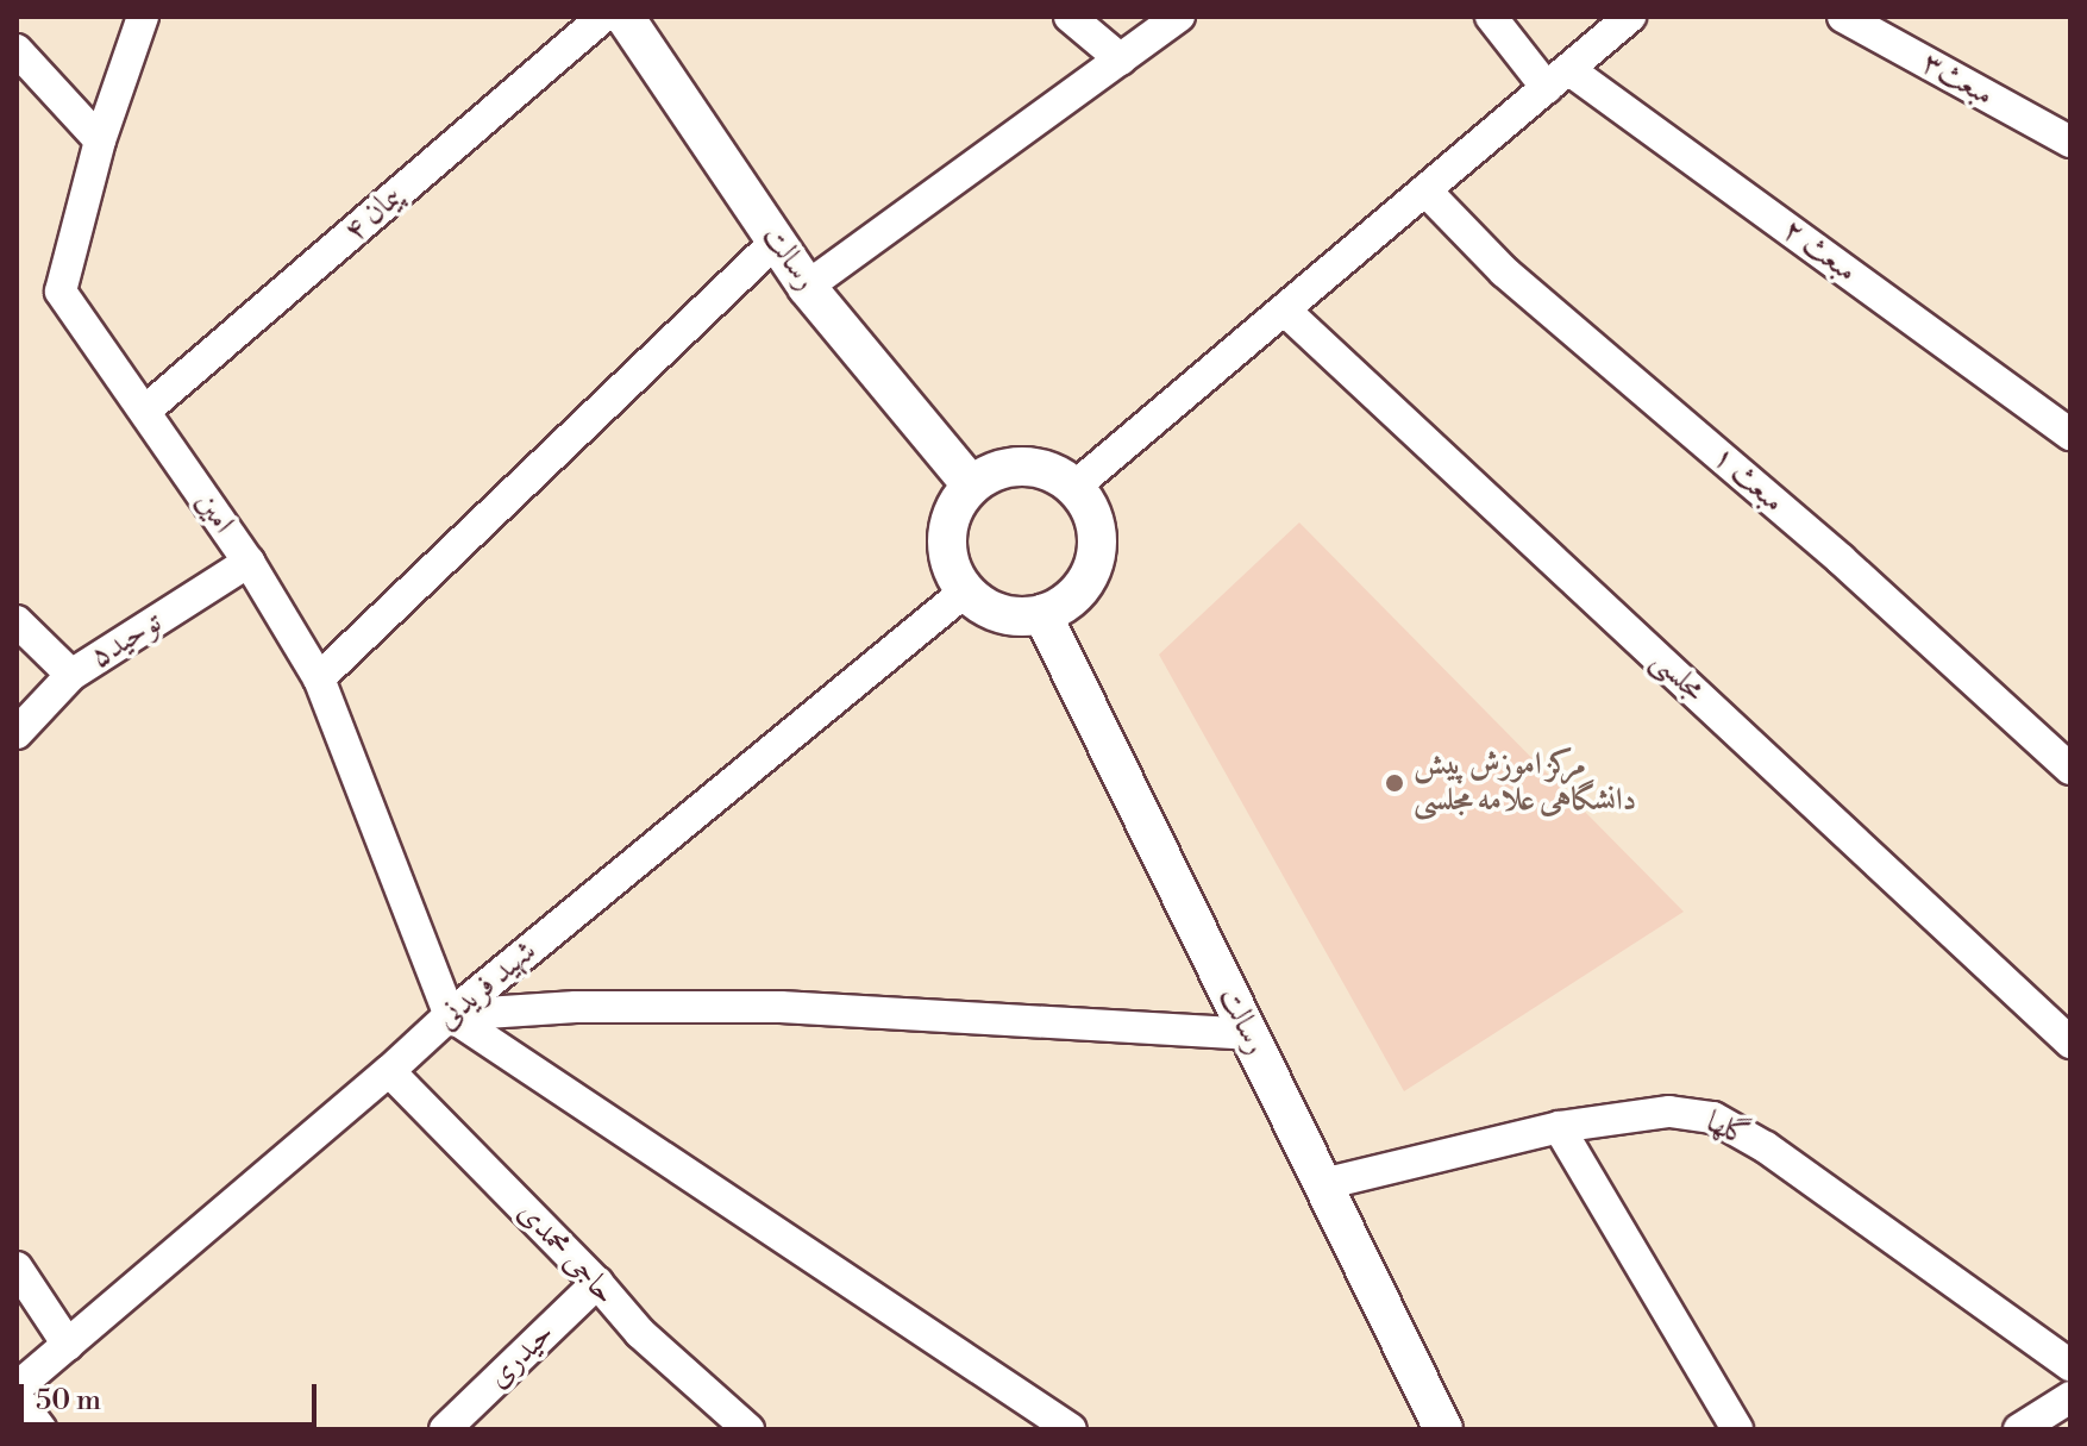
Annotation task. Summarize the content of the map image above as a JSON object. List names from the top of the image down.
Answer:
{
  "streets": {
    "street": [
      "مبعث۳",
      "پیمان ۴",
      "مبعث ۲",
      "رسالت",
      "مبعث ۱",
      "امین",
      "توحید۵",
      "مجلسی",
      "شهید فریدنی",
      "گلها",
      "حاجی محمدی",
      "حیدری"
    ]
  },
  "crossings": [
    ["پیمان ۴", "امین"],
    ["رسالت", "شهید فریدنی"],
    ["رسالت", "گلها"],
    ["امین", "توحید۵"],
    ["امین", "شهید فریدنی"],
    ["شهید فریدنی", "حاجی محمدی"],
    ["حاجی محمدی", "حیدری"]
  ],
  "places": ["مرکز اموزش پیش دانشگاهی علامه مجلسی"],
  "scale_bar": "50 m"
}
